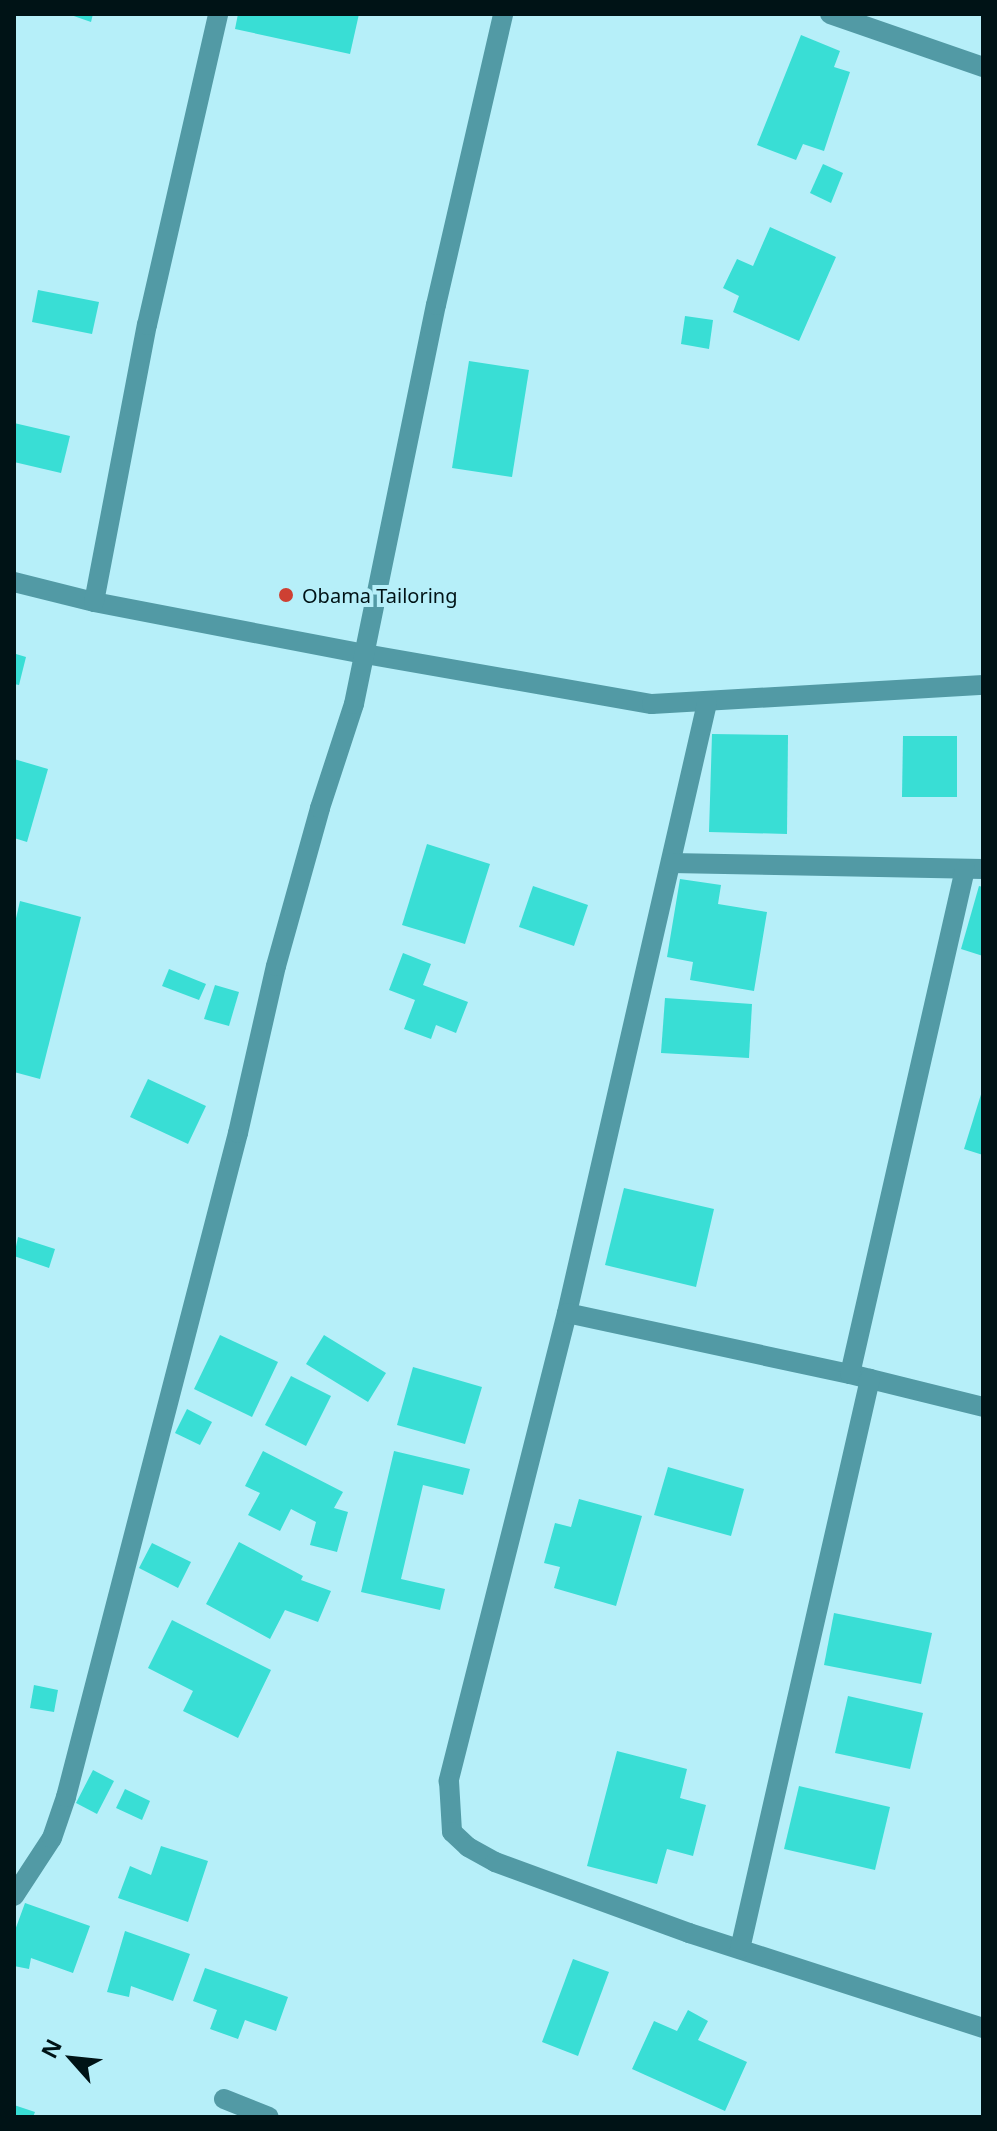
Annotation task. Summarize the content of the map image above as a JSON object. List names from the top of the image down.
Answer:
{
  "places": ["Obama Tailoring"],
  "north": "top left"
}
